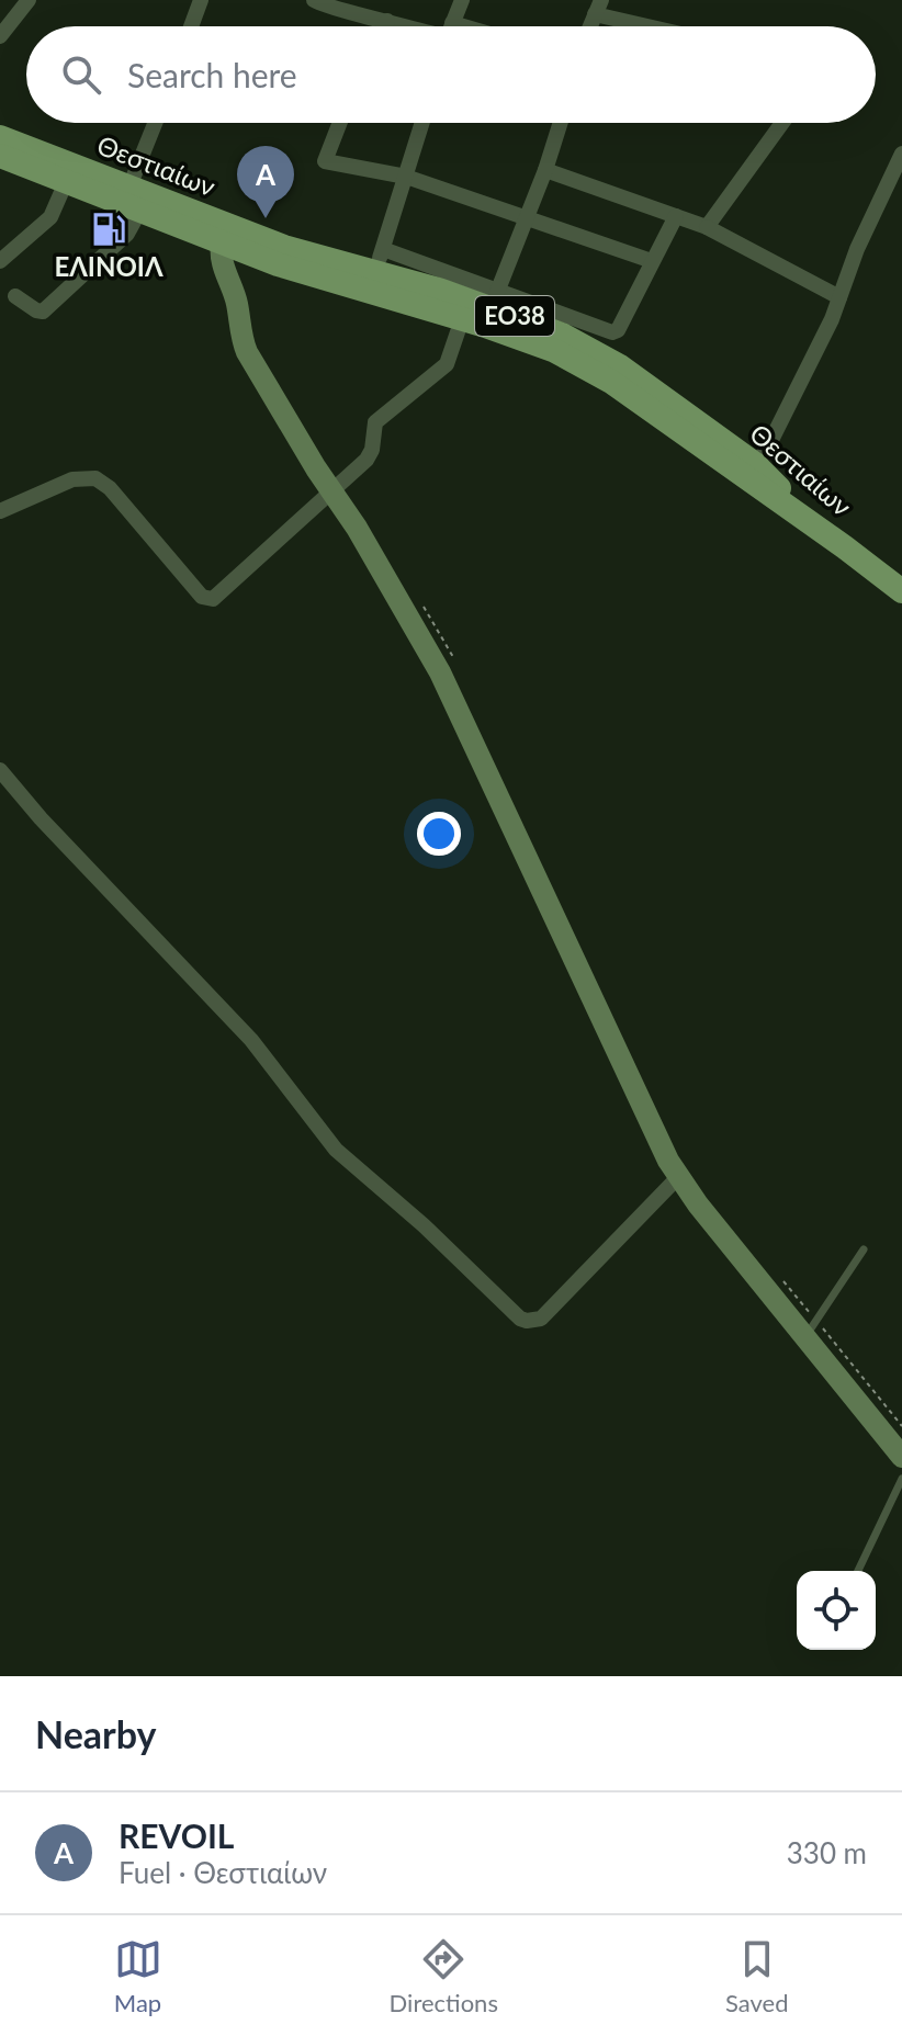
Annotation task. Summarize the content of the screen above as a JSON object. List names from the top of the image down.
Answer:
{
  "streets": {
    "main road": ["Θεστιαίων", "ΕΟ38"]
  },
  "crossings": [
    ["Θεστιαίων", "ΕΟ38"]
  ],
  "places": {
    "fuel station": ["ΕΛΙΝΟΙΛ"]
  },
  "page": {
    "search": "Search here",
    "pins": "A",
    "heading": "Nearby",
    "list": [
      {
        "mark": "A",
        "name": "REVOIL",
        "note": "Fuel · Θεστιαίων",
        "value": "330 m"
      }
    ],
    "nav": ["Map", "Directions", "Saved"]
  }
}
